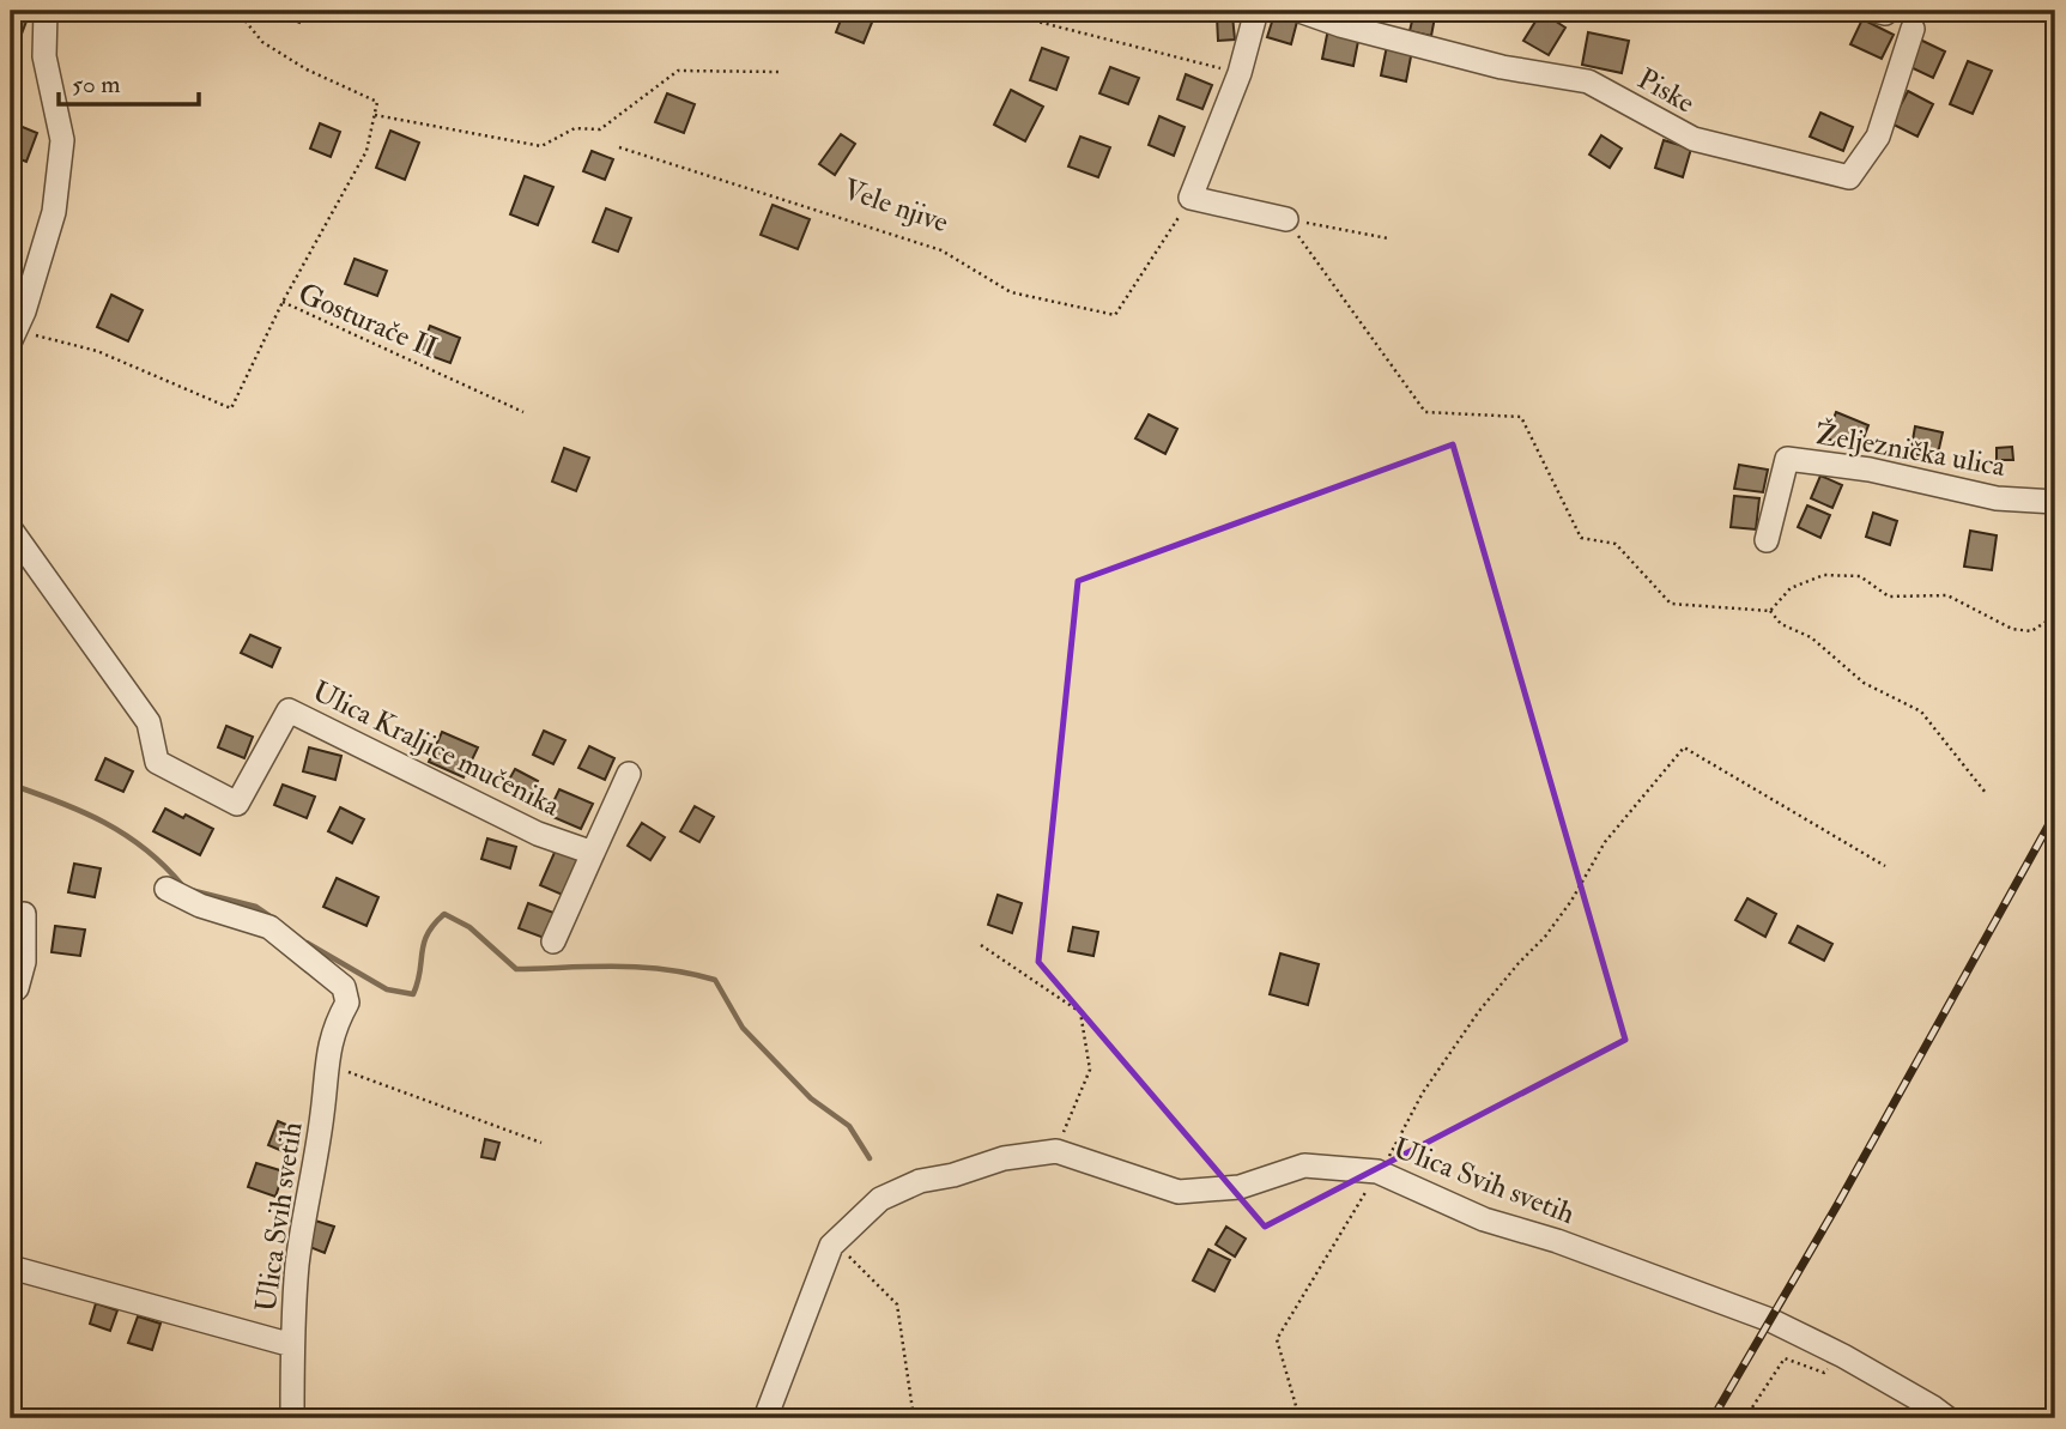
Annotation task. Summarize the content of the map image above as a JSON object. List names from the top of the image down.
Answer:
{
  "streets": {
    "street": [
      "Piske",
      "Željeznička ulica",
      "Ulica Kraljice mučenika",
      "Ulica Svih svetih"
    ],
    "path": ["Vele njive", "Gosturače II"]
  },
  "scale_bar": "50 m"
}
